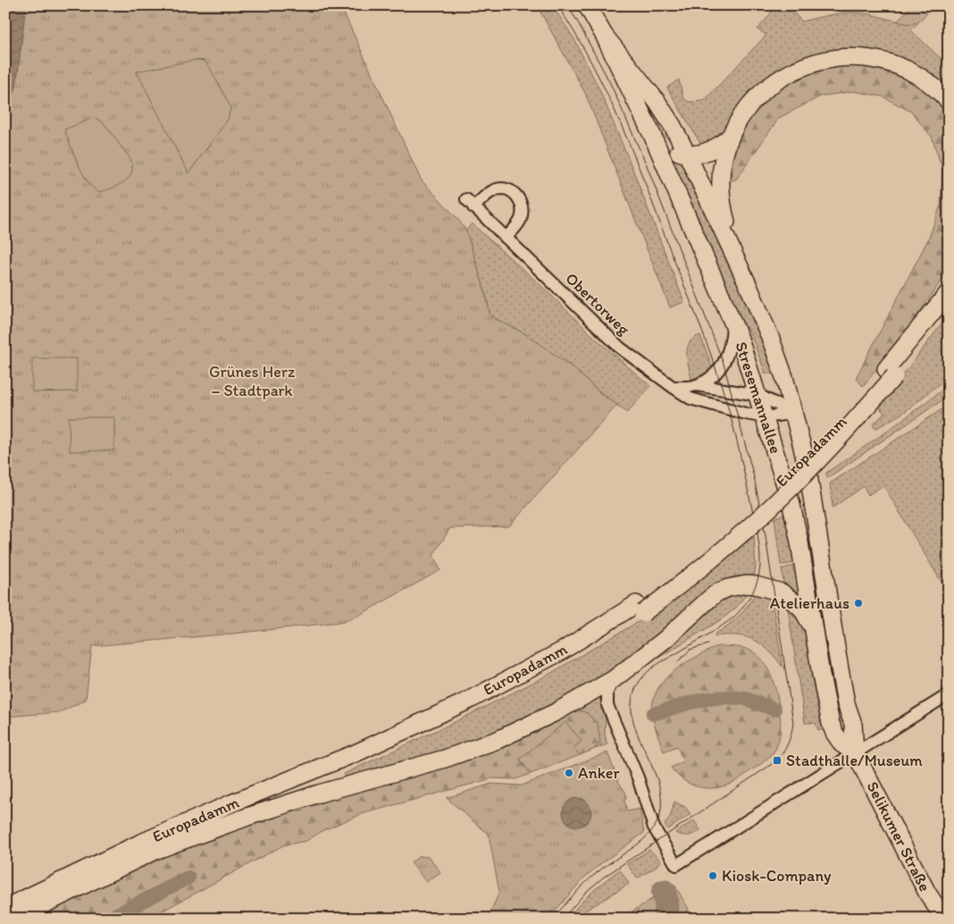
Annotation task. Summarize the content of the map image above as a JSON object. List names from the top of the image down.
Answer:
{
  "streets": {
    "main road": ["Stresemannallee", "Europadamm", "Selikumer Straße"],
    "street": ["Obertorweg"]
  },
  "crossings": [
    ["Obertorweg", "Stresemannallee"],
    ["Stresemannallee", "Selikumer Straße"]
  ],
  "parks": ["Grünes Herz – Stadtpark"],
  "places": {
    "other": ["Atelierhaus", "Anker", "Kiosk-Company"],
    "transit": ["Stadthalle/Museum"]
  }
}
